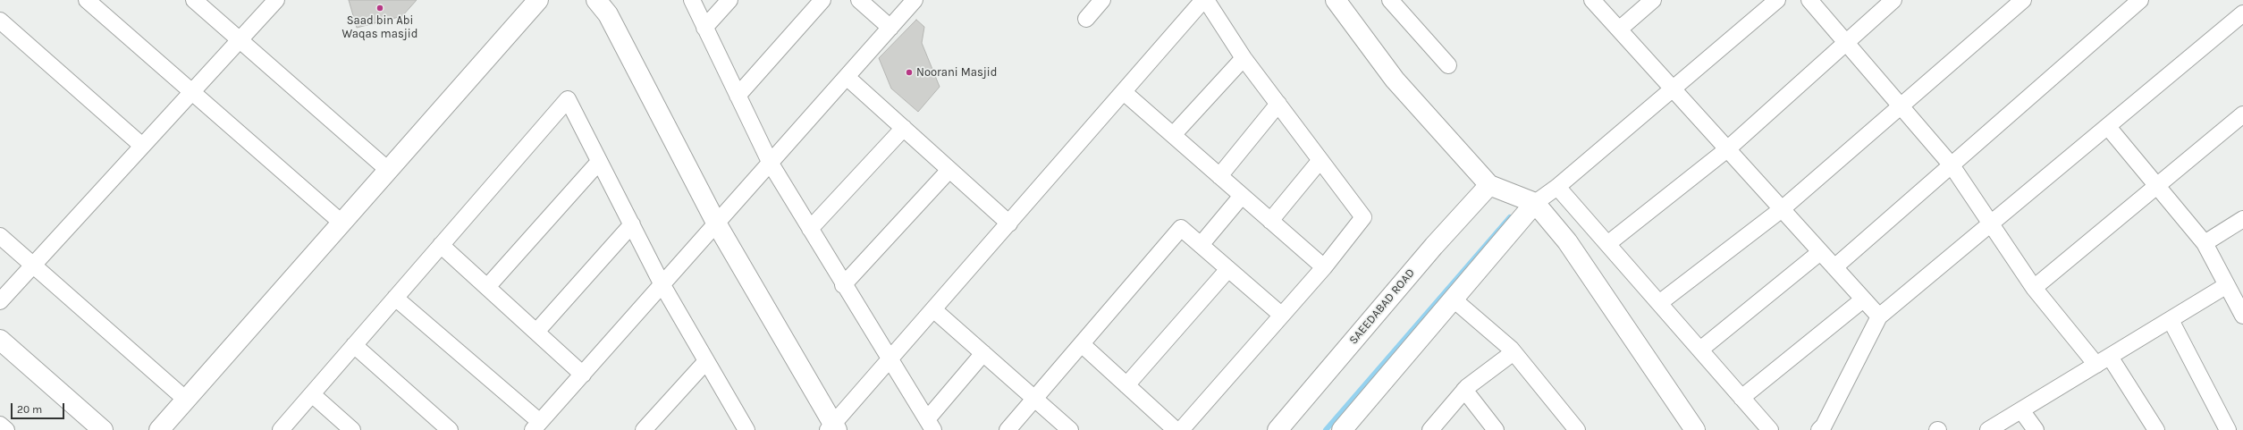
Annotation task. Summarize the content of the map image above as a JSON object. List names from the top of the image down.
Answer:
{
  "streets": {
    "street": ["SAEEDABAD ROAD"]
  },
  "places": ["Saad bin Abi Waqas masjid", "Noorani Masjid"],
  "scale_bar": "20 m"
}
